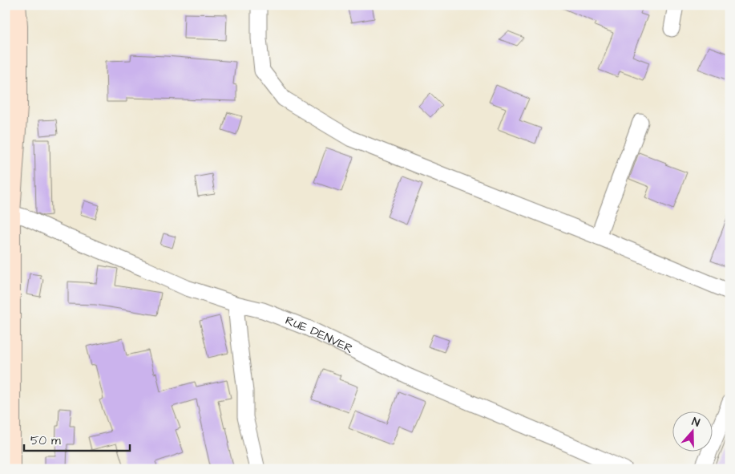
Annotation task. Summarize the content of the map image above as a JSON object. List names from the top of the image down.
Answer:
{
  "streets": {
    "street": ["RUE DENVER"]
  },
  "scale_bar": "50 m",
  "north": "top"
}
